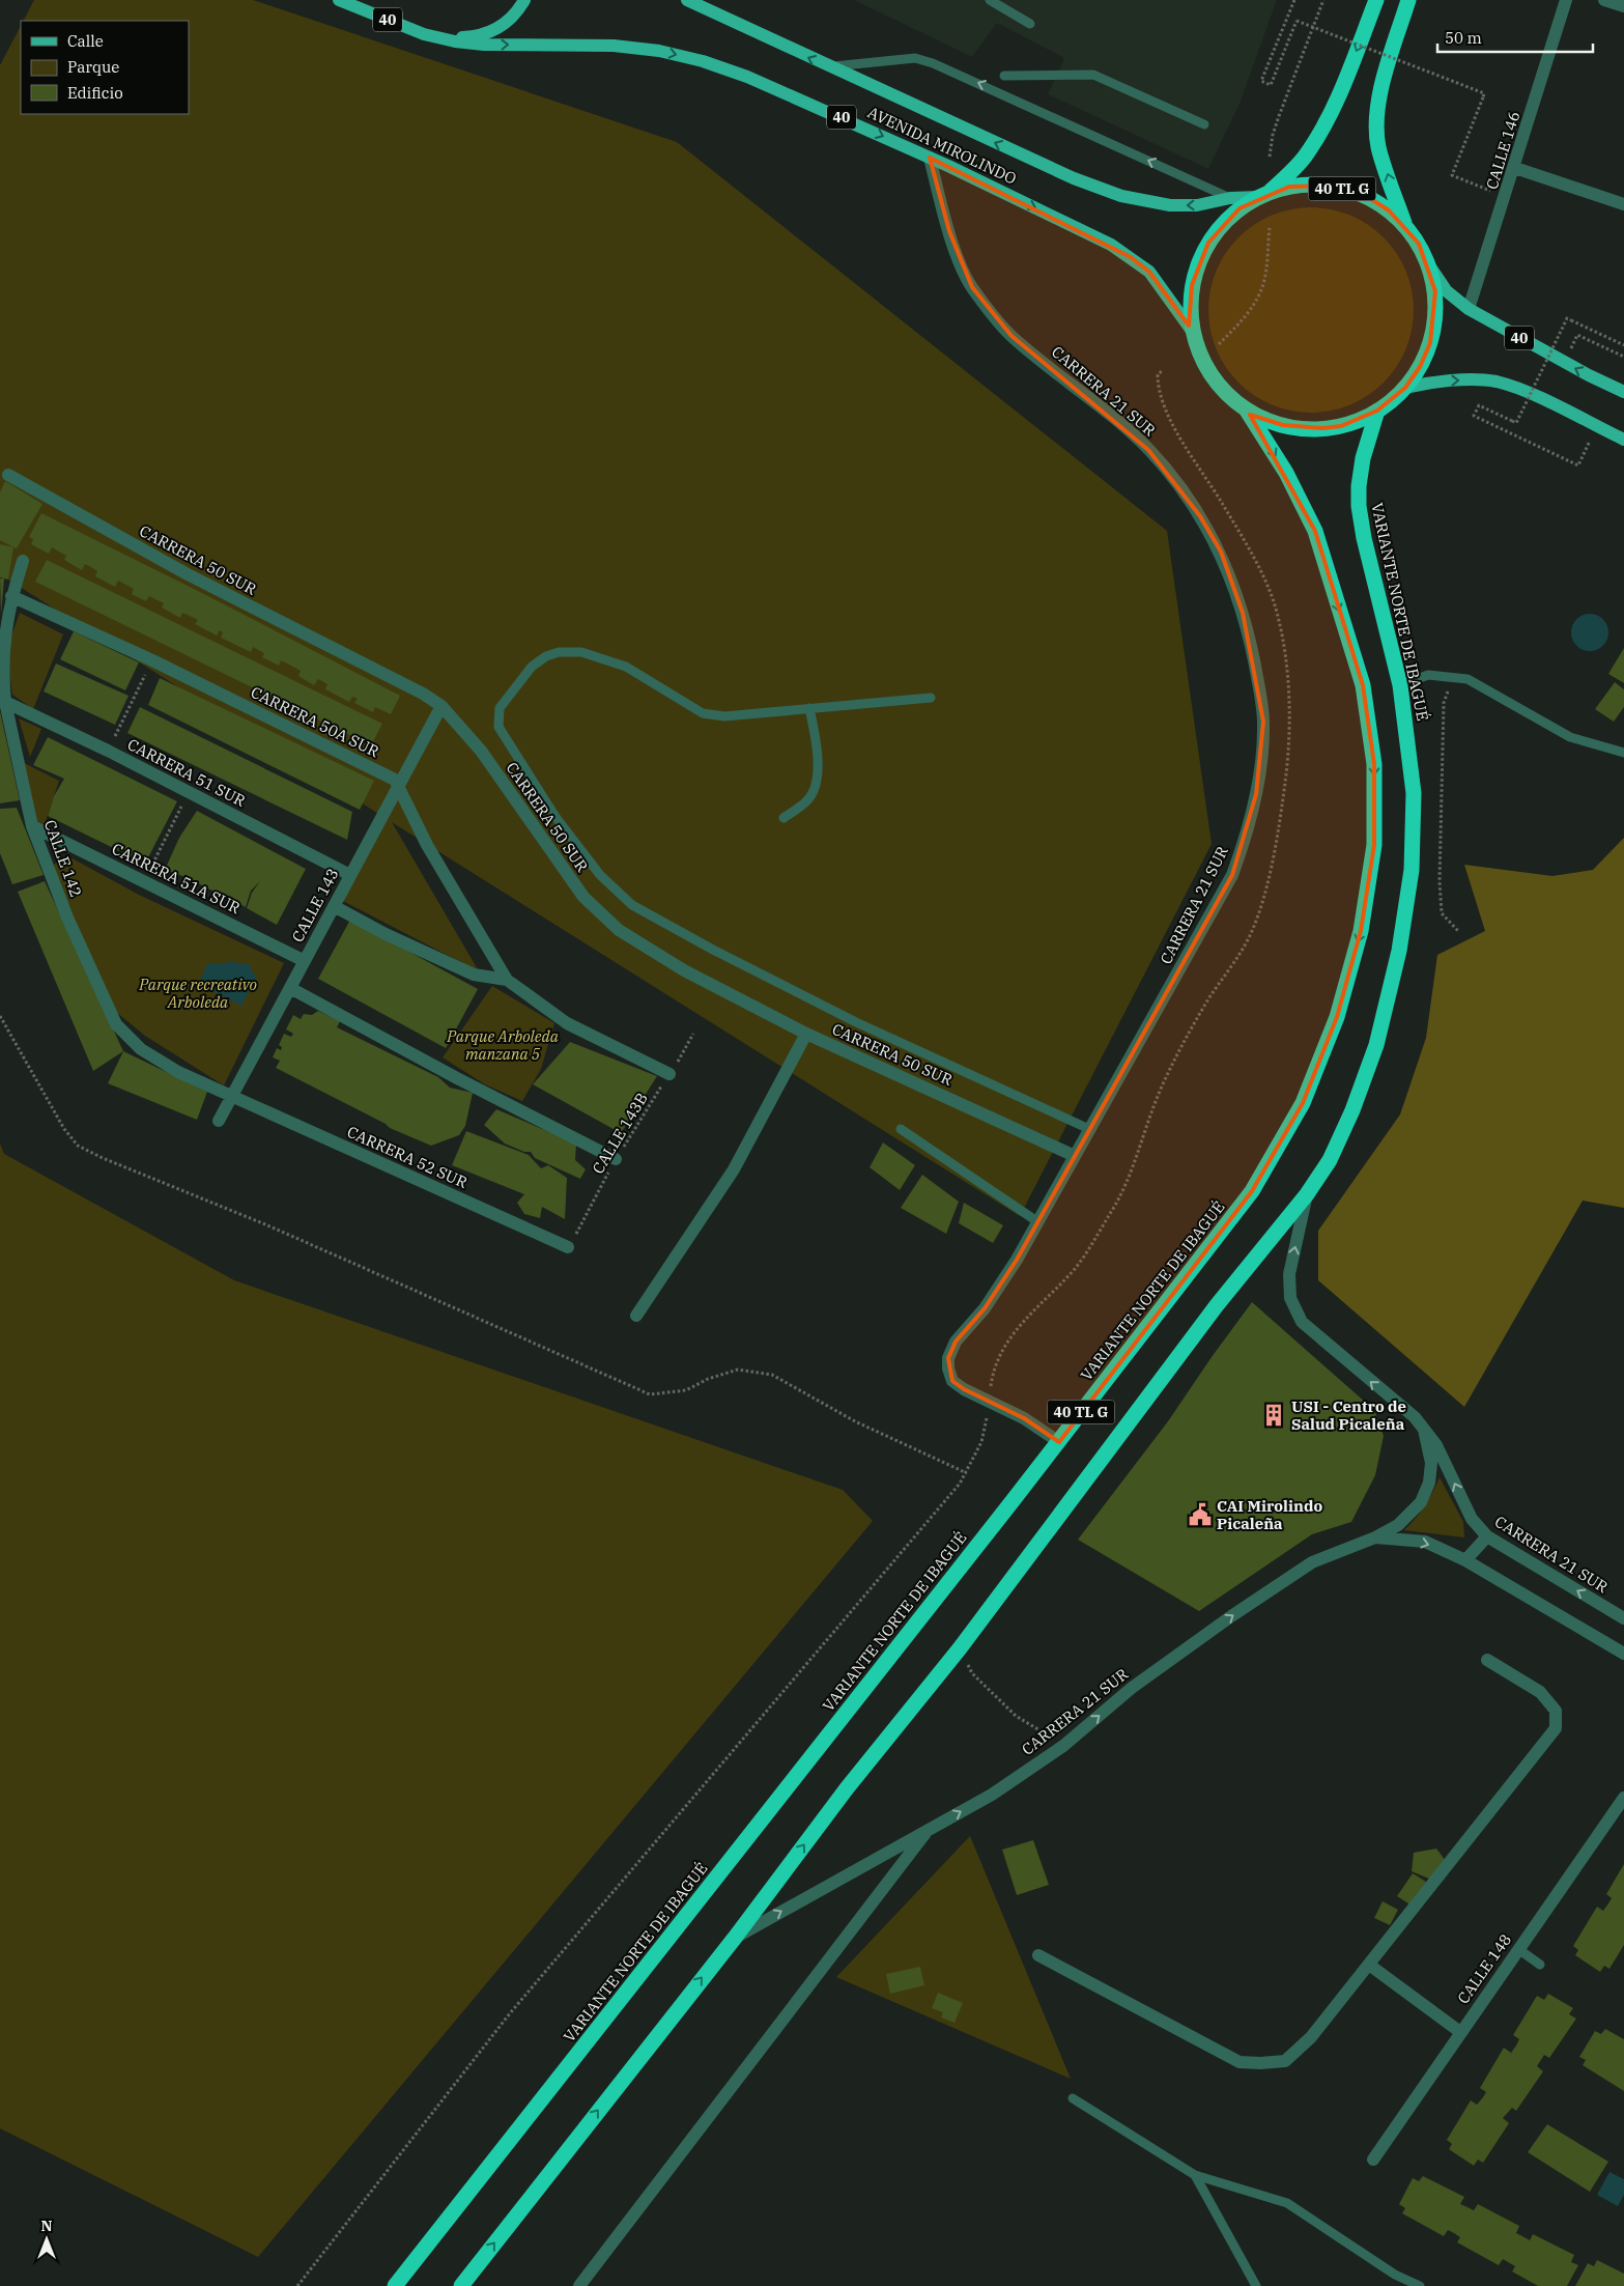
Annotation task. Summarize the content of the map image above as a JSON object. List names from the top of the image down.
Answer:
{
  "streets": {
    "highway": ["40 TL G", "VARIANTE NORTE DE IBAGUÉ"],
    "main road": ["40", "AVENIDA MIROLINDO"],
    "street": [
      "CALLE 146",
      "CARRERA 21 SUR",
      "CARRERA 50 SUR",
      "CARRERA 50A SUR",
      "CARRERA 51 SUR",
      "CALLE 142",
      "CARRERA 51A SUR",
      "CALLE 143",
      "CARRERA 52 SUR",
      "CALLE 148"
    ],
    "path": ["CALLE 143B"]
  },
  "crossings": [
    ["40", "CALLE 146"],
    ["40", "40 TL G"],
    ["AVENIDA MIROLINDO", "40 TL G"],
    ["AVENIDA MIROLINDO", "CARRERA 21 SUR"],
    ["40 TL G", "VARIANTE NORTE DE IBAGUÉ"],
    ["CARRERA 21 SUR", "CARRERA 50 SUR"],
    ["CARRERA 21 SUR", "VARIANTE NORTE DE IBAGUÉ"],
    ["CARRERA 50 SUR", "CALLE 143"],
    ["CARRERA 50A SUR", "CALLE 142"],
    ["CARRERA 50A SUR", "CALLE 143"],
    ["CARRERA 51 SUR", "CALLE 142"],
    ["CARRERA 51 SUR", "CALLE 143"],
    ["CALLE 142", "CARRERA 51A SUR"],
    ["CALLE 142", "CALLE 143"],
    ["CALLE 142", "CARRERA 52 SUR"],
    ["CARRERA 51A SUR", "CALLE 143"],
    ["CALLE 143", "CARRERA 52 SUR"],
    ["CALLE 143B", "CARRERA 52 SUR"]
  ],
  "parks": ["Parque recreativo Arboleda", "Parque Arboleda manzana 5"],
  "places": {
    "building": ["USI - Centro de Salud Picaleña"],
    "public building": ["CAI Mirolindo Picaleña"]
  },
  "legend": ["Calle", "Parque", "Edificio"],
  "scale_bar": "50 m",
  "north": "top"
}
